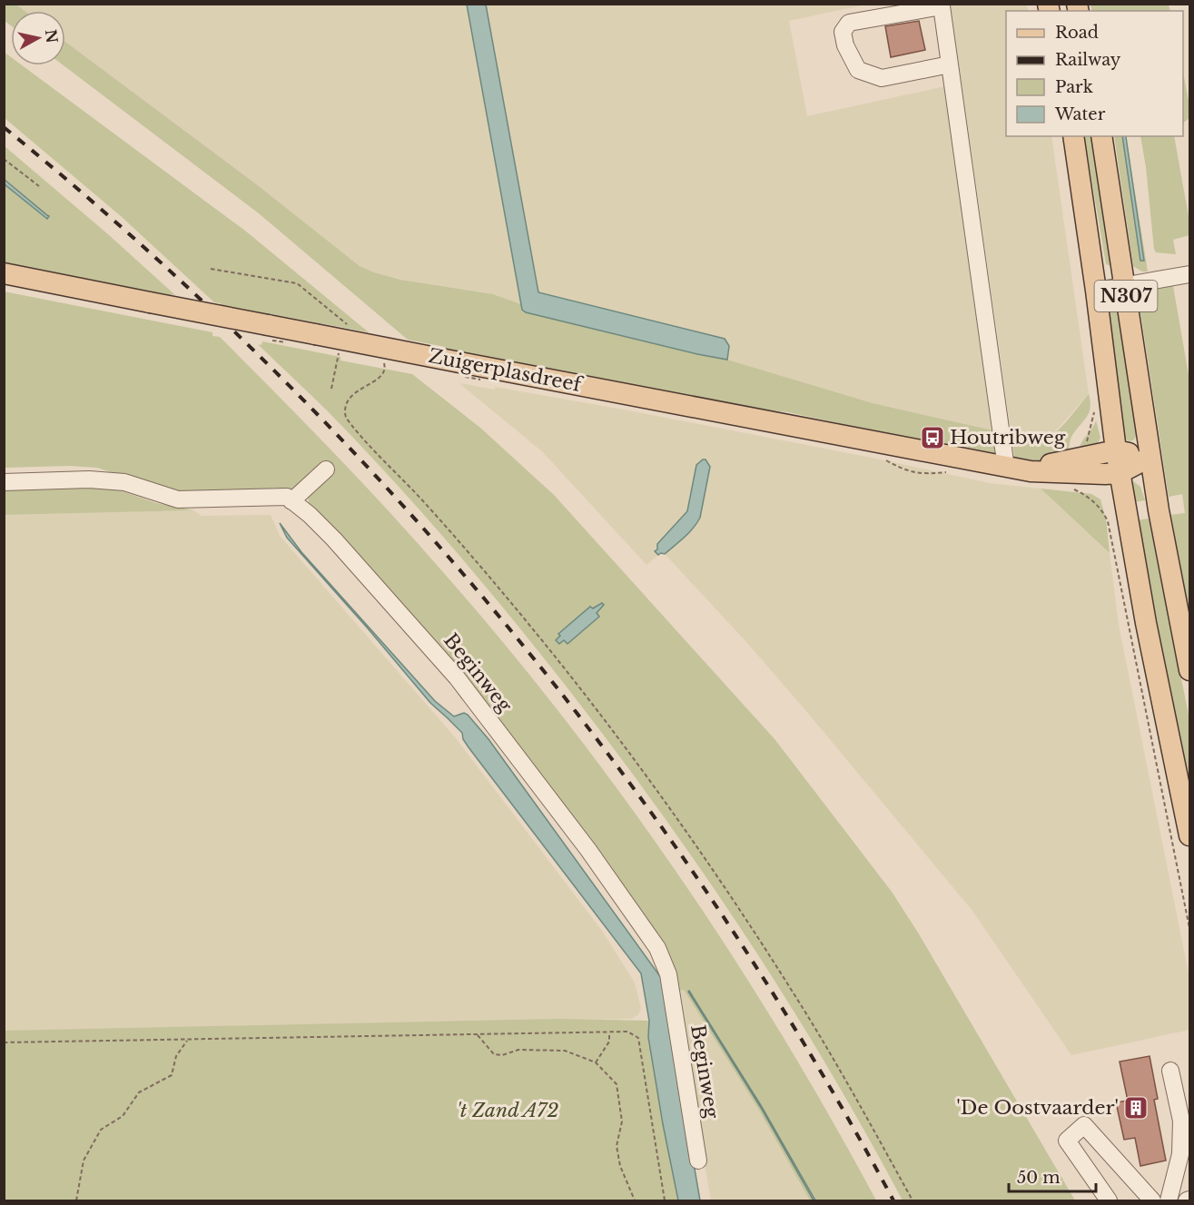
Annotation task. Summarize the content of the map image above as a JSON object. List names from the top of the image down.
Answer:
{
  "streets": {
    "main road": ["N307", "Zuigerplasdreef"],
    "street": ["Beginweg"]
  },
  "crossings": [
    ["N307", "Zuigerplasdreef"]
  ],
  "parks": ["'t Zand A72"],
  "places": {
    "bus stop": ["Houtribweg"],
    "building": ["'De Oostvaarder'"]
  },
  "legend": [
    "Road",
    "Railway",
    "Park",
    "Water"
  ],
  "scale_bar": "50 m",
  "north": "right"
}
